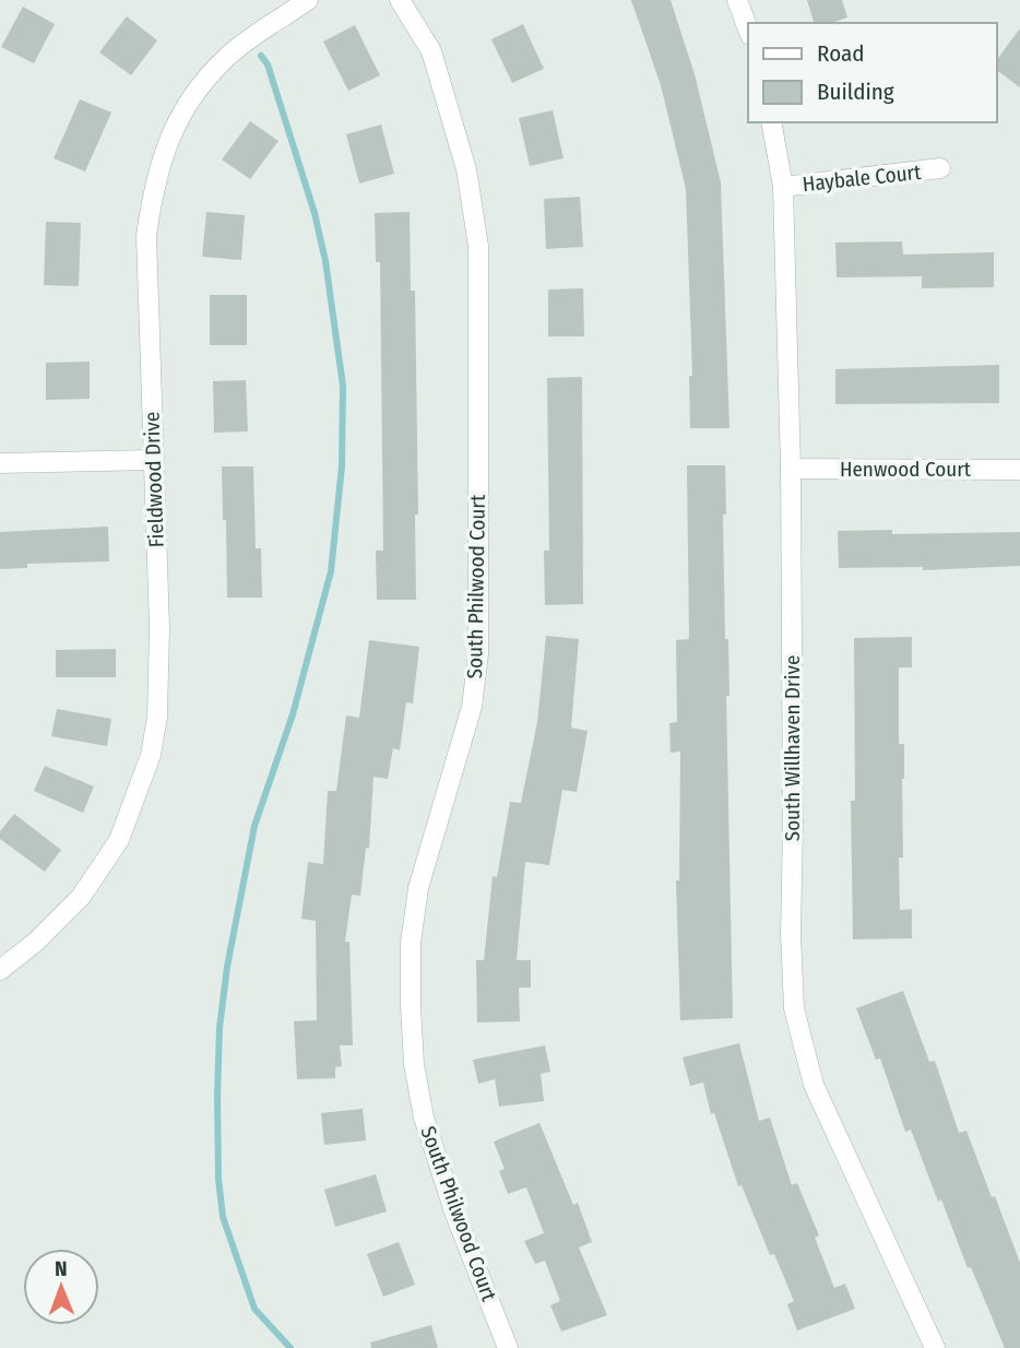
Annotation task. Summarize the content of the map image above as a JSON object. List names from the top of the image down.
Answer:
{
  "streets": {
    "street": [
      "Haybale Court",
      "Henwood Court",
      "Fieldwood Drive",
      "South Philwood Court",
      "South Willhaven Drive"
    ]
  },
  "crossings": [
    ["Haybale Court", "South Willhaven Drive"],
    ["Henwood Court", "South Willhaven Drive"]
  ],
  "legend": ["Road", "Building"],
  "north": "top"
}
